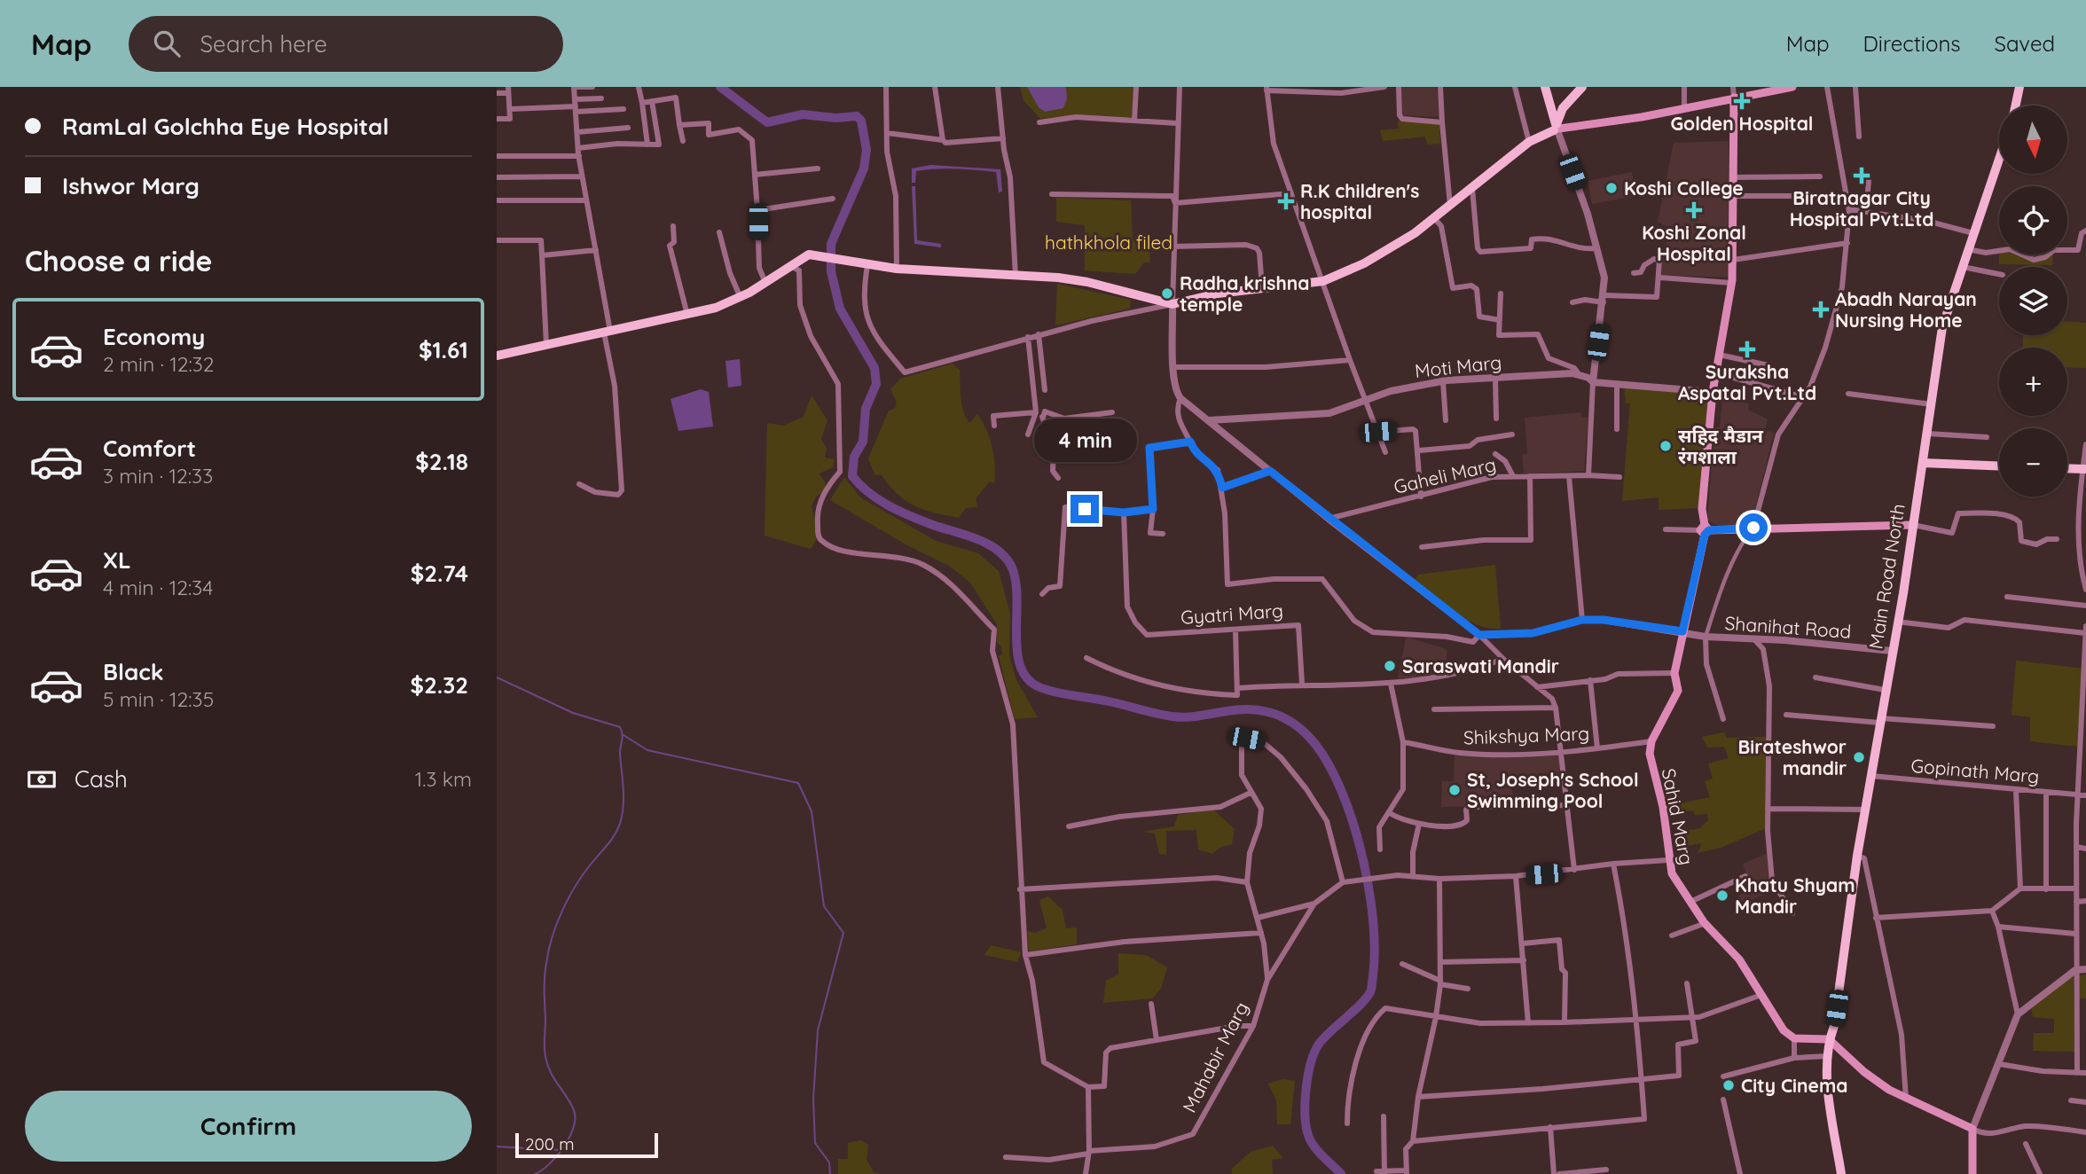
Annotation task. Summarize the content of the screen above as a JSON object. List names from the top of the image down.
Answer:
{
  "streets": {
    "main road": ["Main Road North", "Sahid Marg"],
    "street": [
      "Moti Marg",
      "Gaheli Marg",
      "Gyatri Marg",
      "Shanihat Road",
      "Shikshya Marg",
      "Gopinath Marg",
      "Mahabir Marg"
    ]
  },
  "crossings": [
    ["Main Road North", "Shanihat Road"],
    ["Main Road North", "Gopinath Marg"],
    ["Shikshya Marg", "Sahid Marg"]
  ],
  "parks": ["hathkhola filed"],
  "places": {
    "health": [
      "Golden Hospital",
      "Biratnagar City Hospital Pvt.Ltd",
      "R.K children's hospital",
      "Koshi Zonal Hospital",
      "Abadh Narayan Nursing Home",
      "Suraksha Aspatal Pvt.Ltd"
    ],
    "other": [
      "Koshi College",
      "Radha krishna temple",
      "सहिद मैडान रंगशाला",
      "Saraswati Mandir",
      "Birateshwor mandir",
      "St, Joseph's School Swimming Pool",
      "Khatu Shyam Mandir",
      "City Cinema"
    ]
  },
  "scale_bar": "200 m",
  "north": "bottom",
  "page": {
    "header": "Map",
    "search": "Search here",
    "nav": ["Map", "Directions", "Saved"],
    "banner": ["RamLal Golchha Eye Hospital", "Ishwor Marg"],
    "map_buttons": ["+", "−"],
    "heading": "Choose a ride",
    "list": [
      {
        "name": "Economy",
        "note": "2 min · 12:32",
        "value": "$1.61"
      },
      {
        "name": "Comfort",
        "note": "3 min · 12:33",
        "value": "$2.18"
      },
      {
        "name": "XL",
        "note": "4 min · 12:34",
        "value": "$2.74"
      },
      {
        "name": "Black",
        "note": "5 min · 12:35",
        "value": "$2.32"
      }
    ],
    "bubble": "4 min",
    "pay": ["Cash", "1.3 km"],
    "buttons": "Confirm",
    "scale": "200 m"
  }
}
